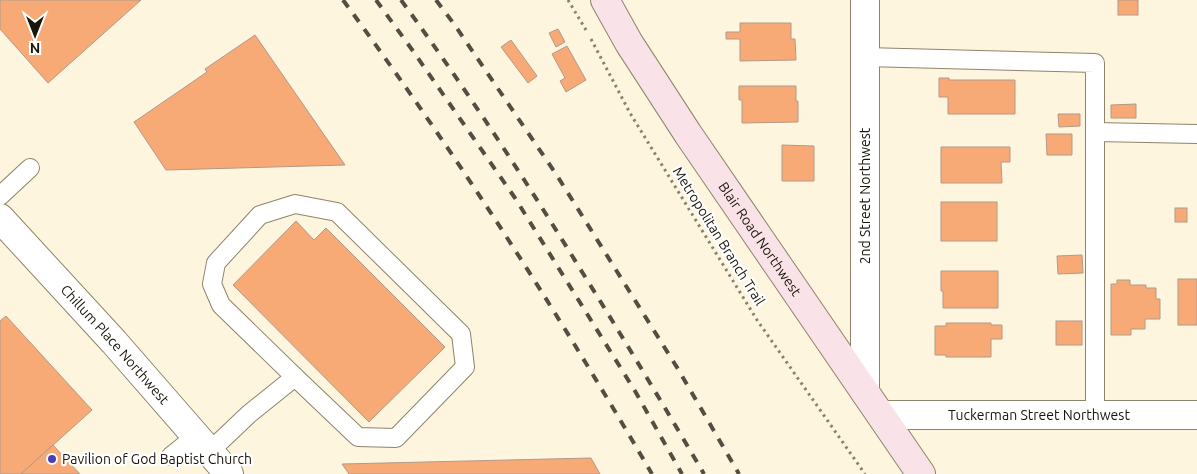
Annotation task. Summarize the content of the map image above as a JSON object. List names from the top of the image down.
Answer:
{
  "streets": {
    "main road": ["Blair Road Northwest"],
    "street": ["2nd Street Northwest", "Chillum Place Northwest", "Tuckerman Street Northwest"],
    "path": ["Metropolitan Branch Trail"]
  },
  "crossings": [
    ["2nd Street Northwest", "Blair Road Northwest"],
    ["Blair Road Northwest", "Tuckerman Street Northwest"]
  ],
  "places": ["Pavilion of God Baptist Church"],
  "north": "bottom"
}
